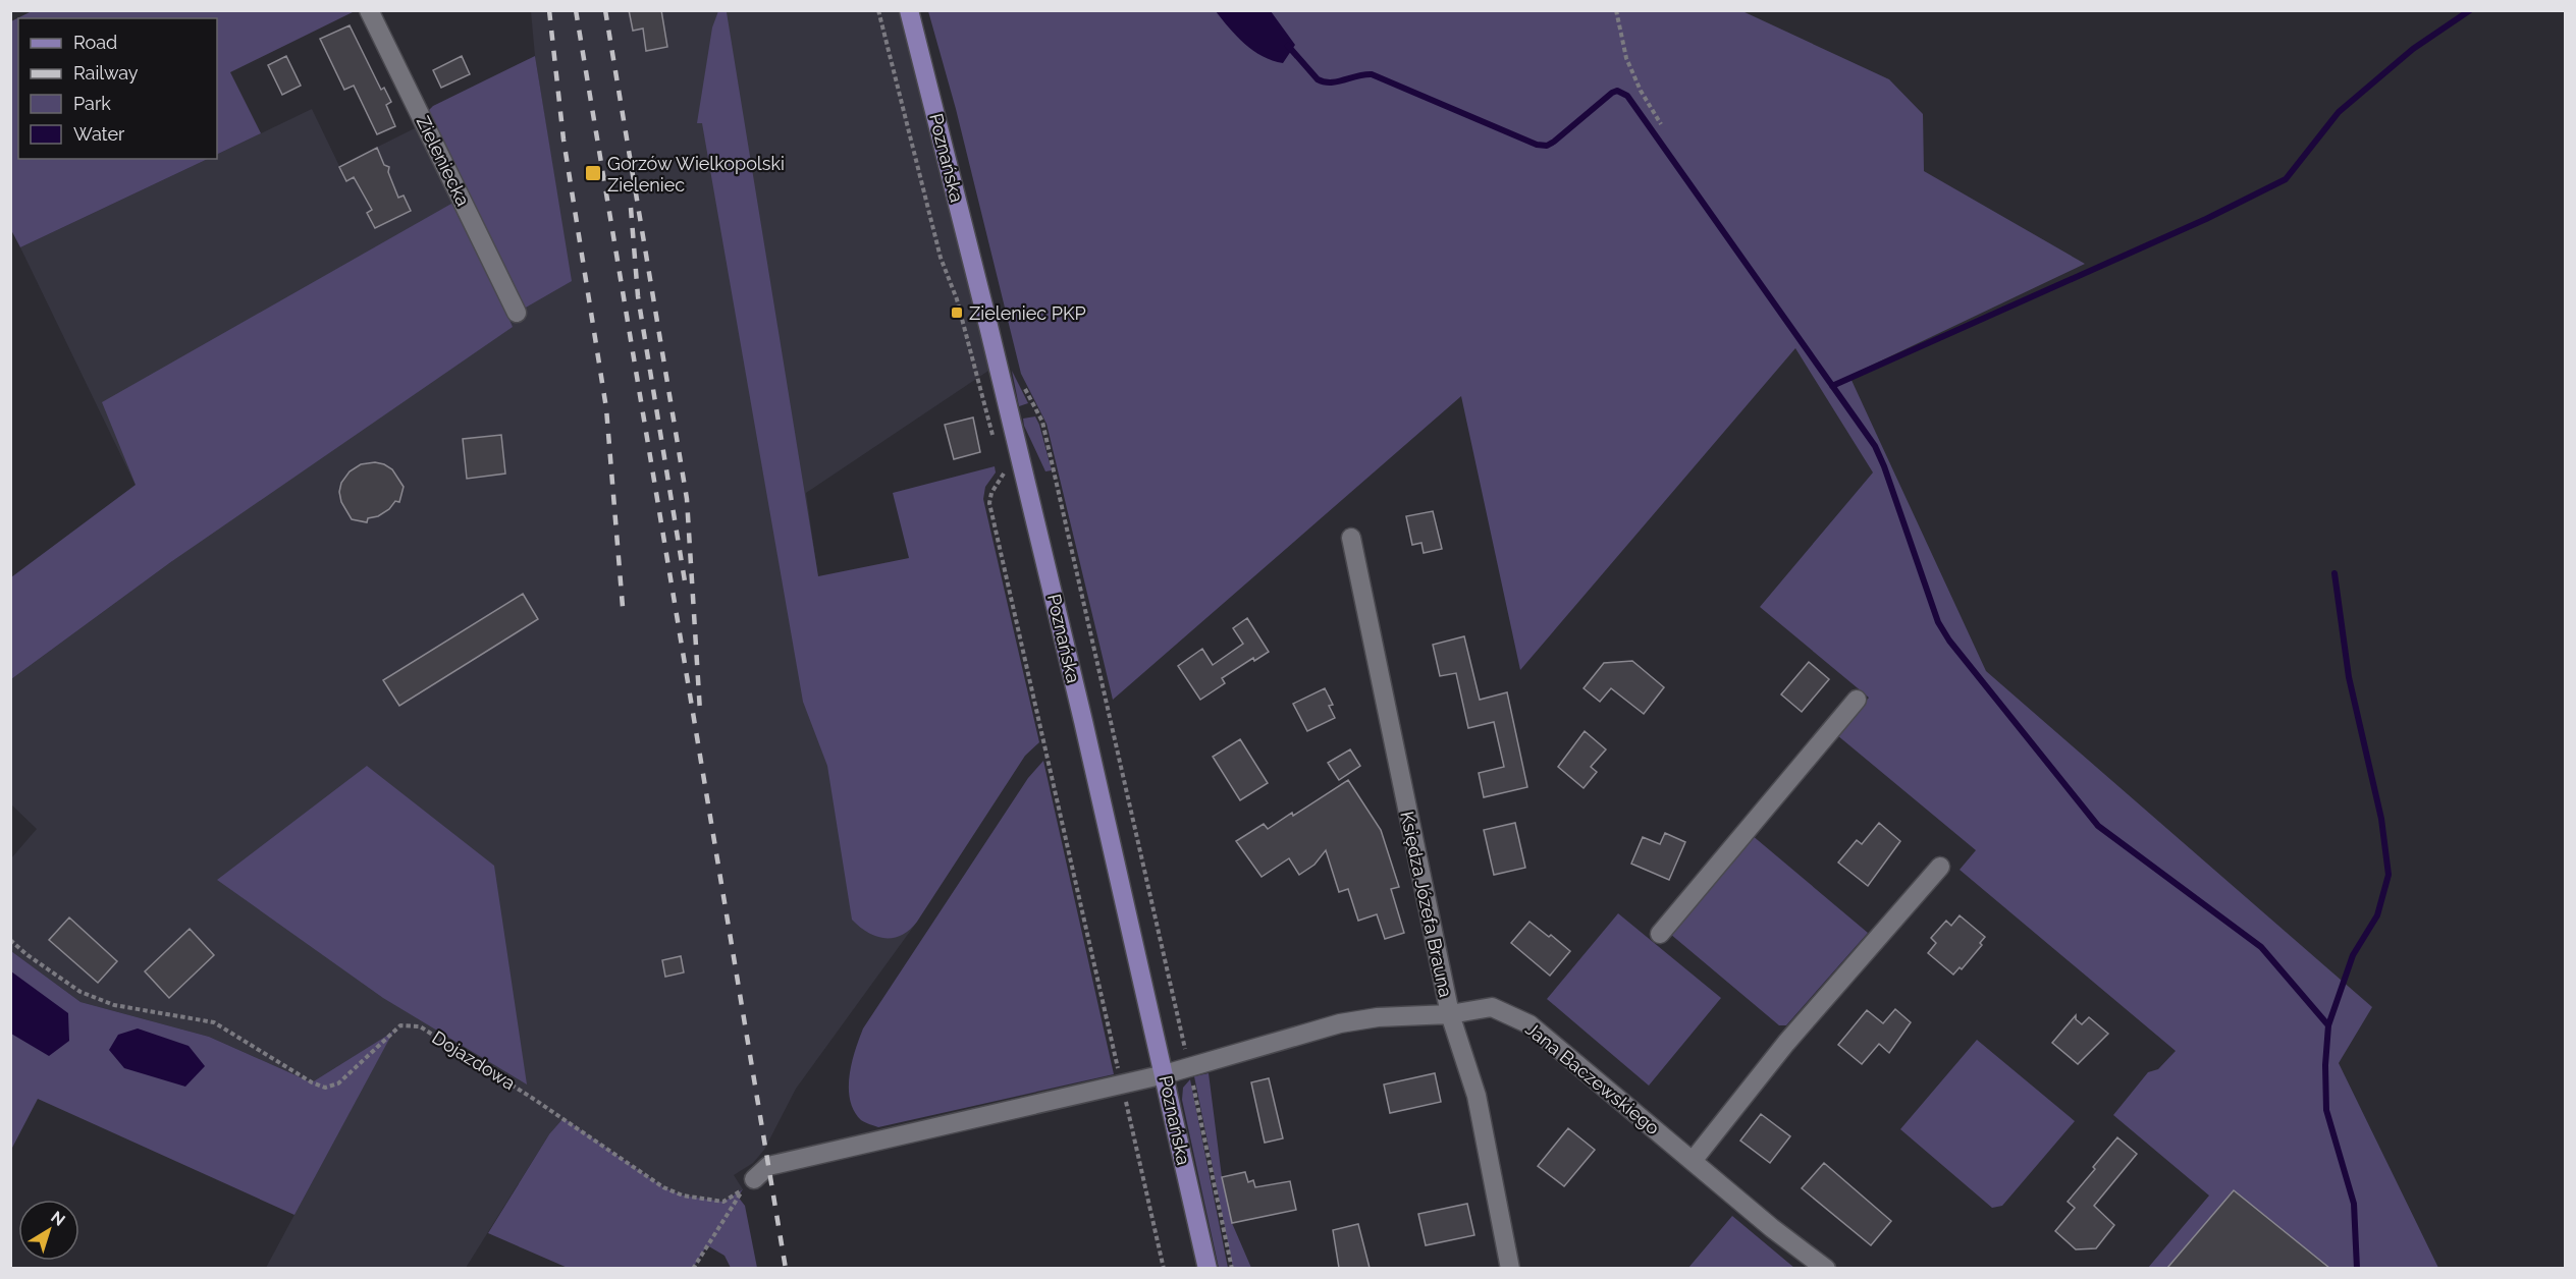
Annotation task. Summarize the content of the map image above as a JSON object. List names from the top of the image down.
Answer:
{
  "streets": {
    "main road": ["Poznańska"],
    "street": ["Zieleniecka", "Księdza Józefa Brauna", "Jana Baczewskiego"],
    "path": ["Dojazdowa"]
  },
  "crossings": [
    ["Poznańska", "Jana Baczewskiego"],
    ["Księdza Józefa Brauna", "Jana Baczewskiego"]
  ],
  "places": {
    "transit": ["Gorzów Wielkopolski Zieleniec", "Zieleniec PKP"]
  },
  "legend": [
    "Road",
    "Railway",
    "Park",
    "Water"
  ],
  "north": "top right"
}
